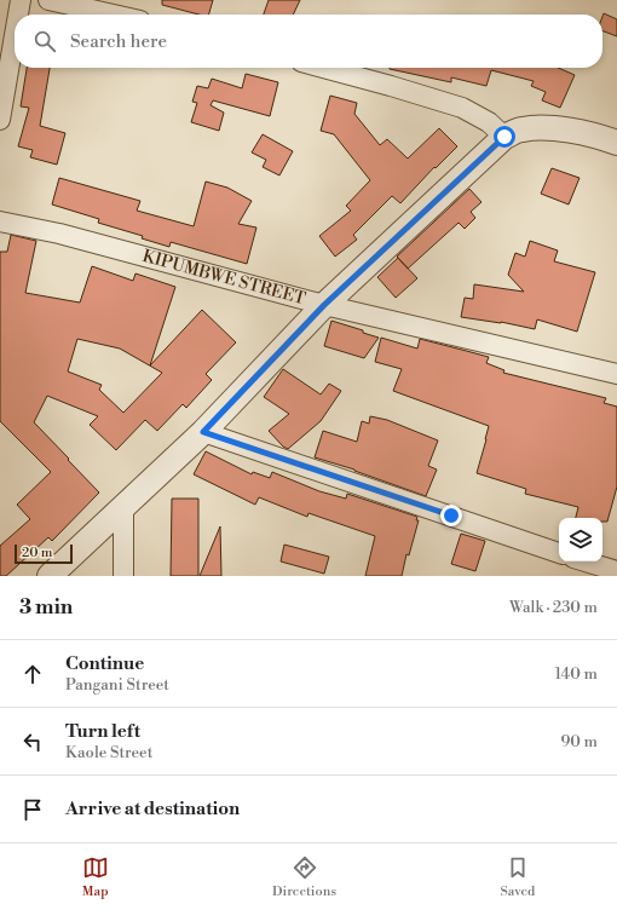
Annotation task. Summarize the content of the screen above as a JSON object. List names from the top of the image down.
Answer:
{
  "streets": {
    "street": ["KIPUMBWE STREET"]
  },
  "scale_bar": "20 m",
  "page": {
    "search": "Search here",
    "scale": "20 m",
    "heading": ["3 min", "Walk · 230 m"],
    "list": [
      ["Continue", "Pangani Street", "140 m"],
      ["Turn left", "Kaole Street", "90 m"],
      "Arrive at destination"
    ],
    "nav": ["Map", "Directions", "Saved"]
  }
}
